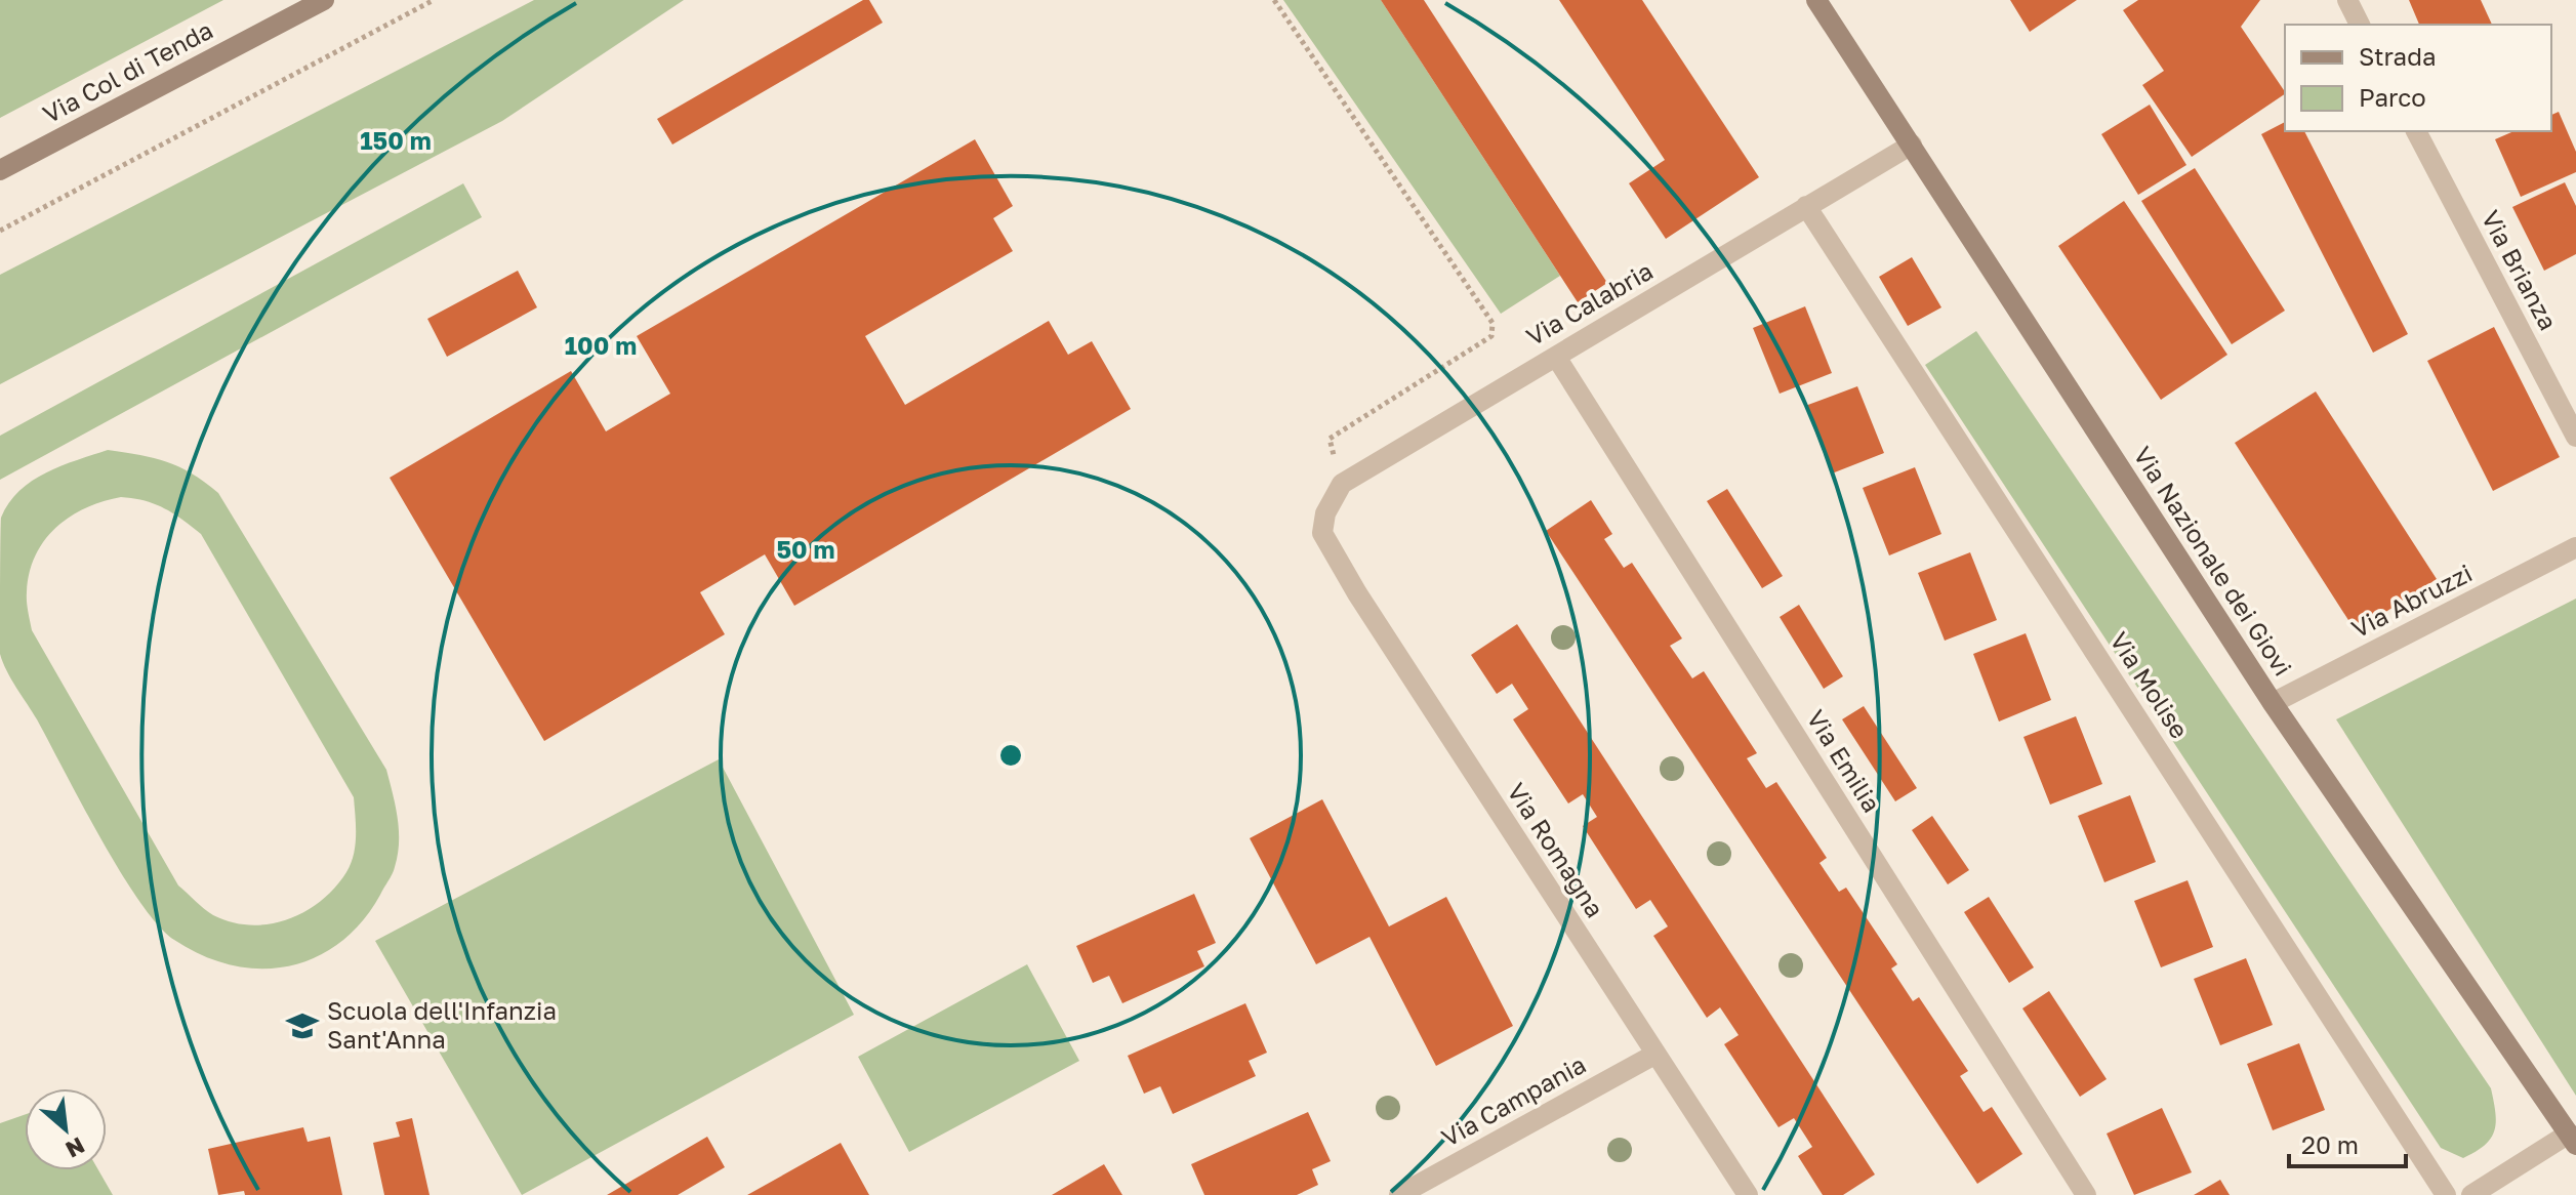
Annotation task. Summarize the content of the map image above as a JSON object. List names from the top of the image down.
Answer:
{
  "streets": {
    "main road": ["Via Col di Tenda", "Via Nazionale dei Giovi"],
    "street": [
      "Via Brianza",
      "Via Calabria",
      "Via Abruzzi",
      "Via Molise",
      "Via Emilia",
      "Via Romagna",
      "Via Campania"
    ]
  },
  "crossings": [
    ["Via Calabria", "Via Nazionale dei Giovi"],
    ["Via Calabria", "Via Molise"],
    ["Via Calabria", "Via Emilia"],
    ["Via Calabria", "Via Romagna"],
    ["Via Nazionale dei Giovi", "Via Abruzzi"],
    ["Via Romagna", "Via Campania"]
  ],
  "places": {
    "school or university": ["Scuola dell'Infanzia Sant'Anna"]
  },
  "legend": ["Strada", "Parco"],
  "scale_bar": "20 m",
  "north": "bottom right",
  "rings": ["150 m", "100 m", "50 m"]
}
